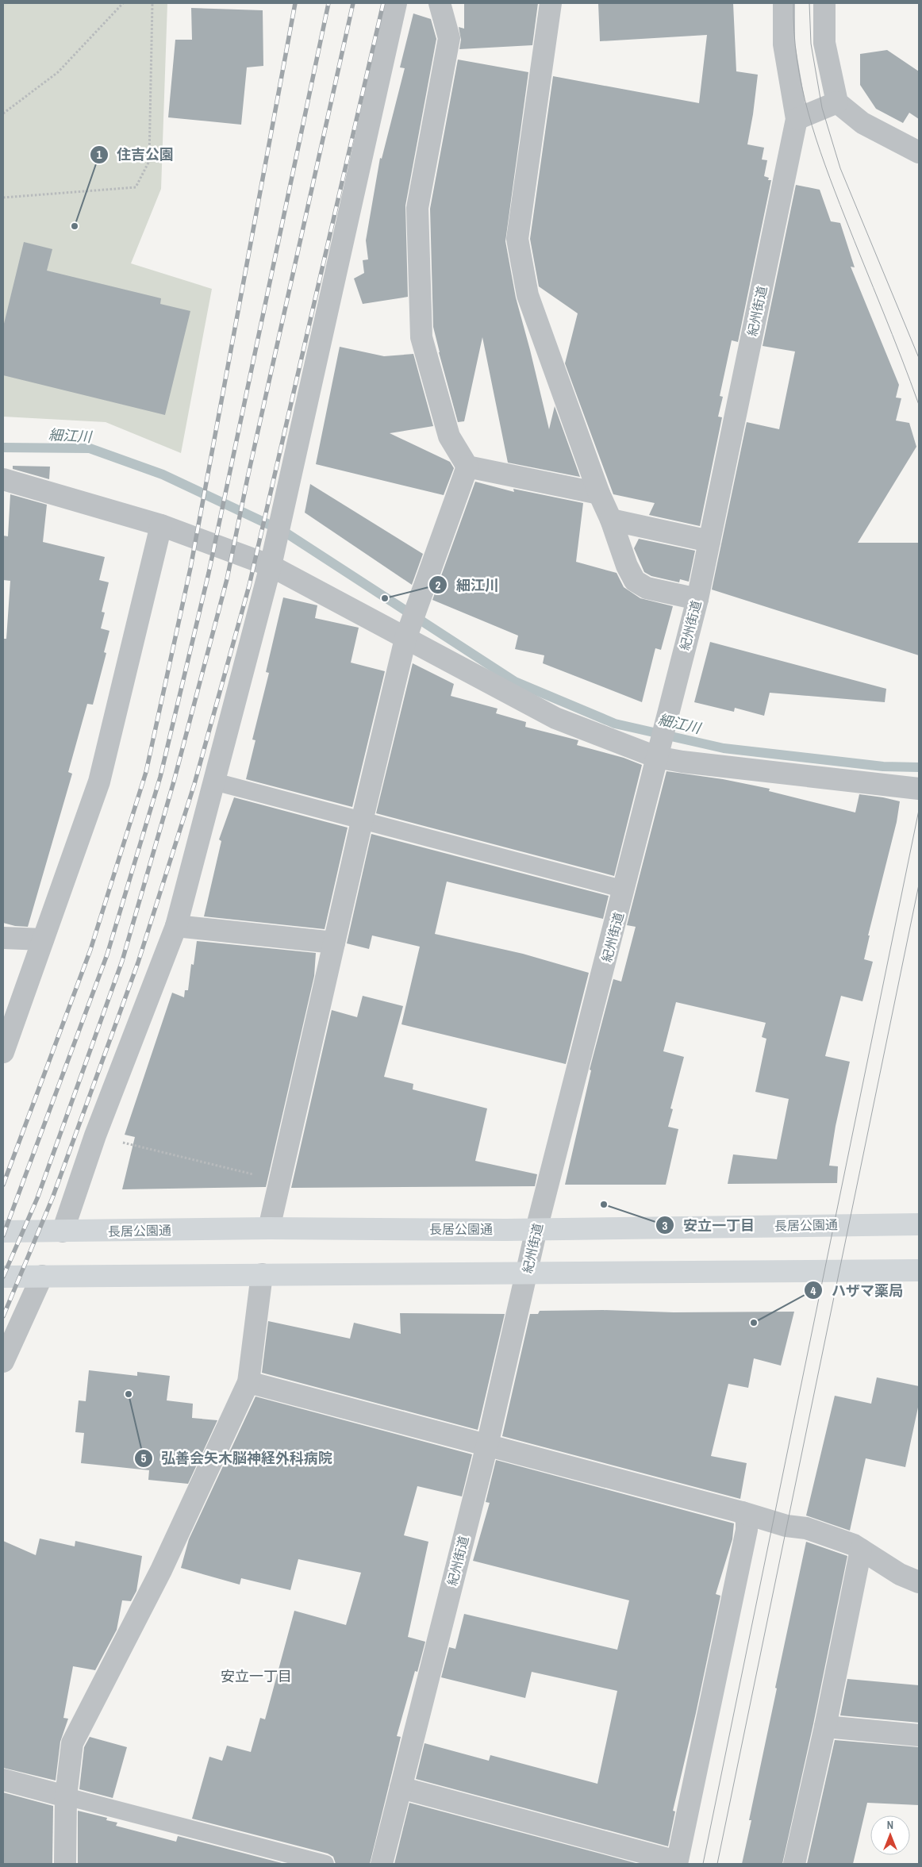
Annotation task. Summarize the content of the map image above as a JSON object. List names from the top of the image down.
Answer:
{
  "streets": {
    "highway": ["長居公園通"],
    "street": ["紀州街道"]
  },
  "crossings": [
    ["紀州街道", "長居公園通"]
  ],
  "districts": ["安立一丁目"],
  "water": ["細江川"],
  "places": [
    "住吉公園",
    "細江川",
    "安立一丁目",
    "ハザマ薬局",
    "弘善会矢木脳神経外科病院"
  ],
  "north": "top"
}
